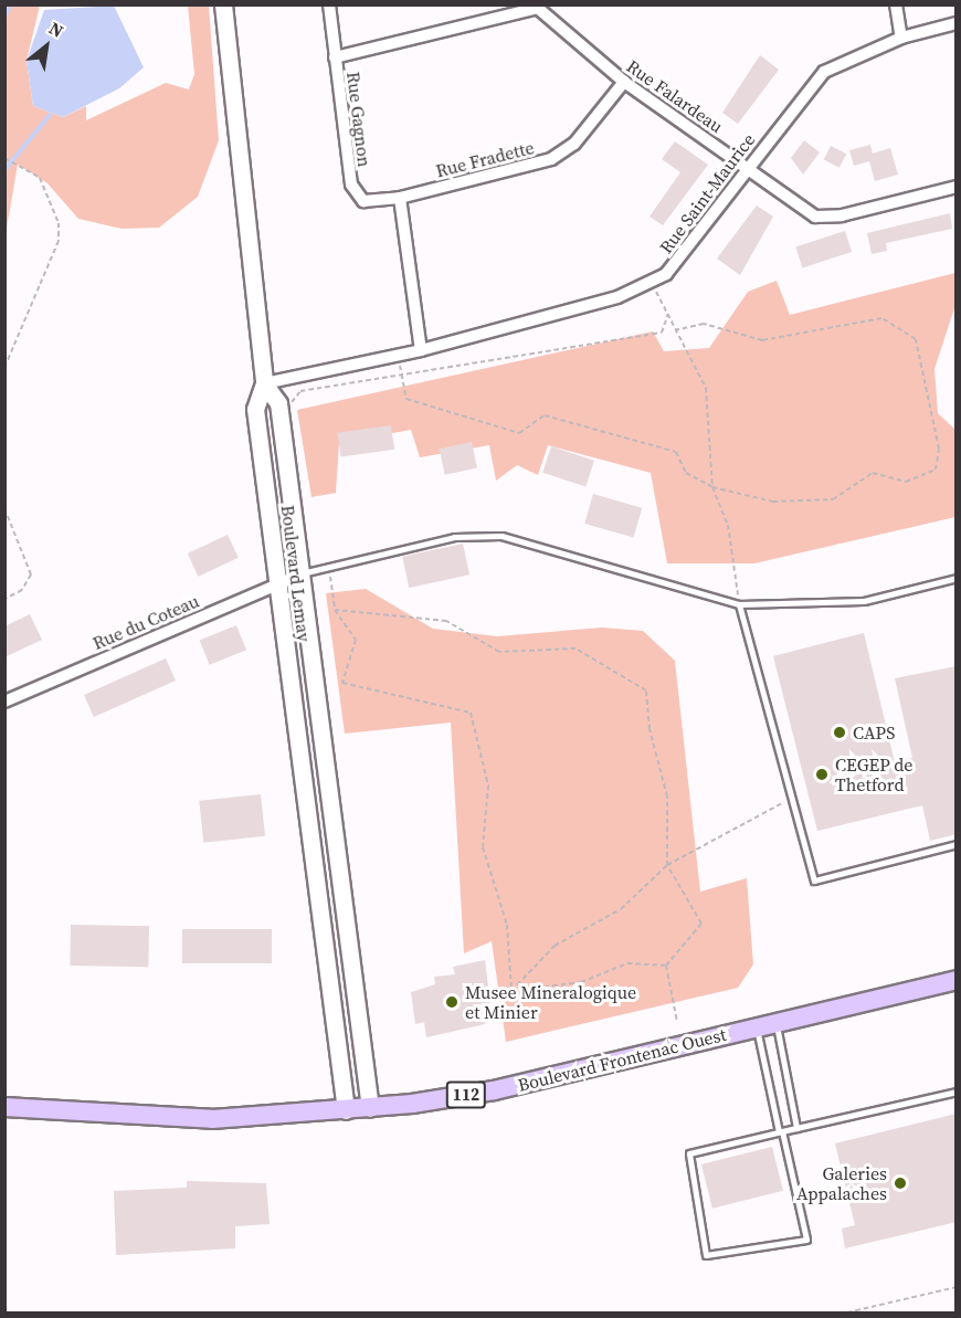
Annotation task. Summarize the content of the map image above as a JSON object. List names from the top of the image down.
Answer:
{
  "streets": {
    "main road": ["Boulevard Frontenac Ouest", "112"],
    "street": [
      "Rue Falardeau",
      "Rue Gagnon",
      "Rue Fradette",
      "Rue Saint-Maurice",
      "Boulevard Lemay",
      "Rue du Coteau"
    ]
  },
  "crossings": [
    ["Rue Falardeau", "Rue Fradette"],
    ["Rue Falardeau", "Rue Saint-Maurice"],
    ["Rue Gagnon", "Rue Fradette"],
    ["Rue Saint-Maurice", "Boulevard Lemay"],
    ["Boulevard Lemay", "Rue du Coteau"],
    ["Boulevard Lemay", "Boulevard Frontenac Ouest"]
  ],
  "places": [
    "CAPS",
    "CEGEP de Thetford",
    "Musee Mineralogique et Minier",
    "Galeries Appalaches"
  ],
  "north": "top right"
}
